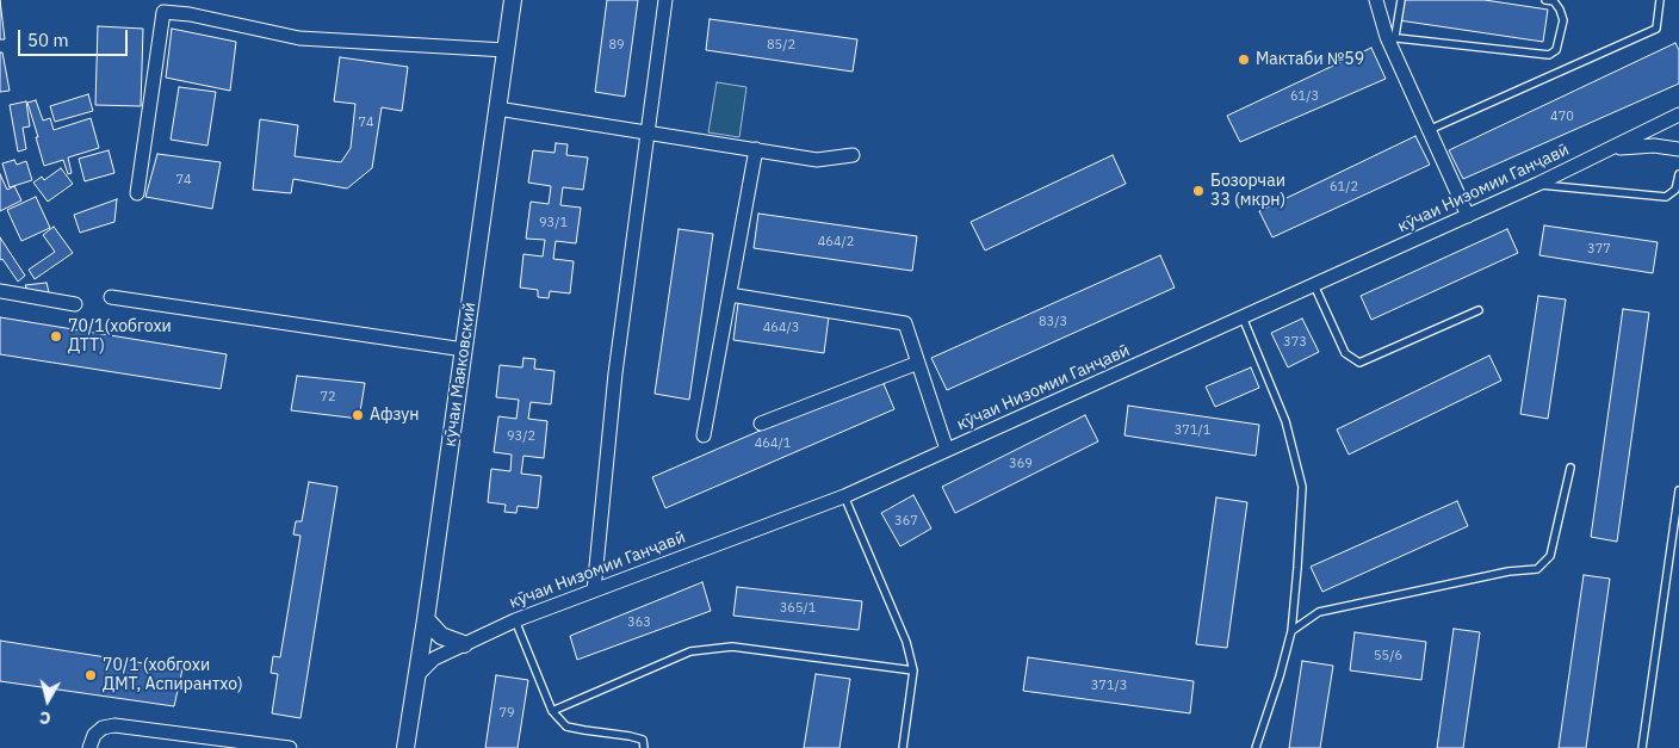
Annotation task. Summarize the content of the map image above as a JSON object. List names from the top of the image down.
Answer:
{
  "streets": {
    "street": ["кӯчаи Низомии Ганҷавӣ", "кӯчаи Маяковский"]
  },
  "crossings": [
    ["кӯчаи Низомии Ганҷавӣ", "кӯчаи Маяковский"]
  ],
  "places": [
    "Мактаби №59",
    "Бозорчаи 33 (мкрн)",
    "70/1(хобгохи ДТТ)",
    "Афзун",
    "70/1 (хобгохи ДМТ, Аспирантхо)"
  ],
  "house_numbers": [
    "89",
    "85/2",
    "61/3",
    "470",
    "74",
    "74",
    "61/2",
    "93/1",
    "464/2",
    "377",
    "83/3",
    "464/3",
    "373",
    "72",
    "371/1",
    "93/2",
    "464/1",
    "369",
    "367",
    "365/1",
    "363",
    "55/6",
    "371/3",
    "79"
  ],
  "scale_bar": "50 m",
  "north": "bottom"
}
